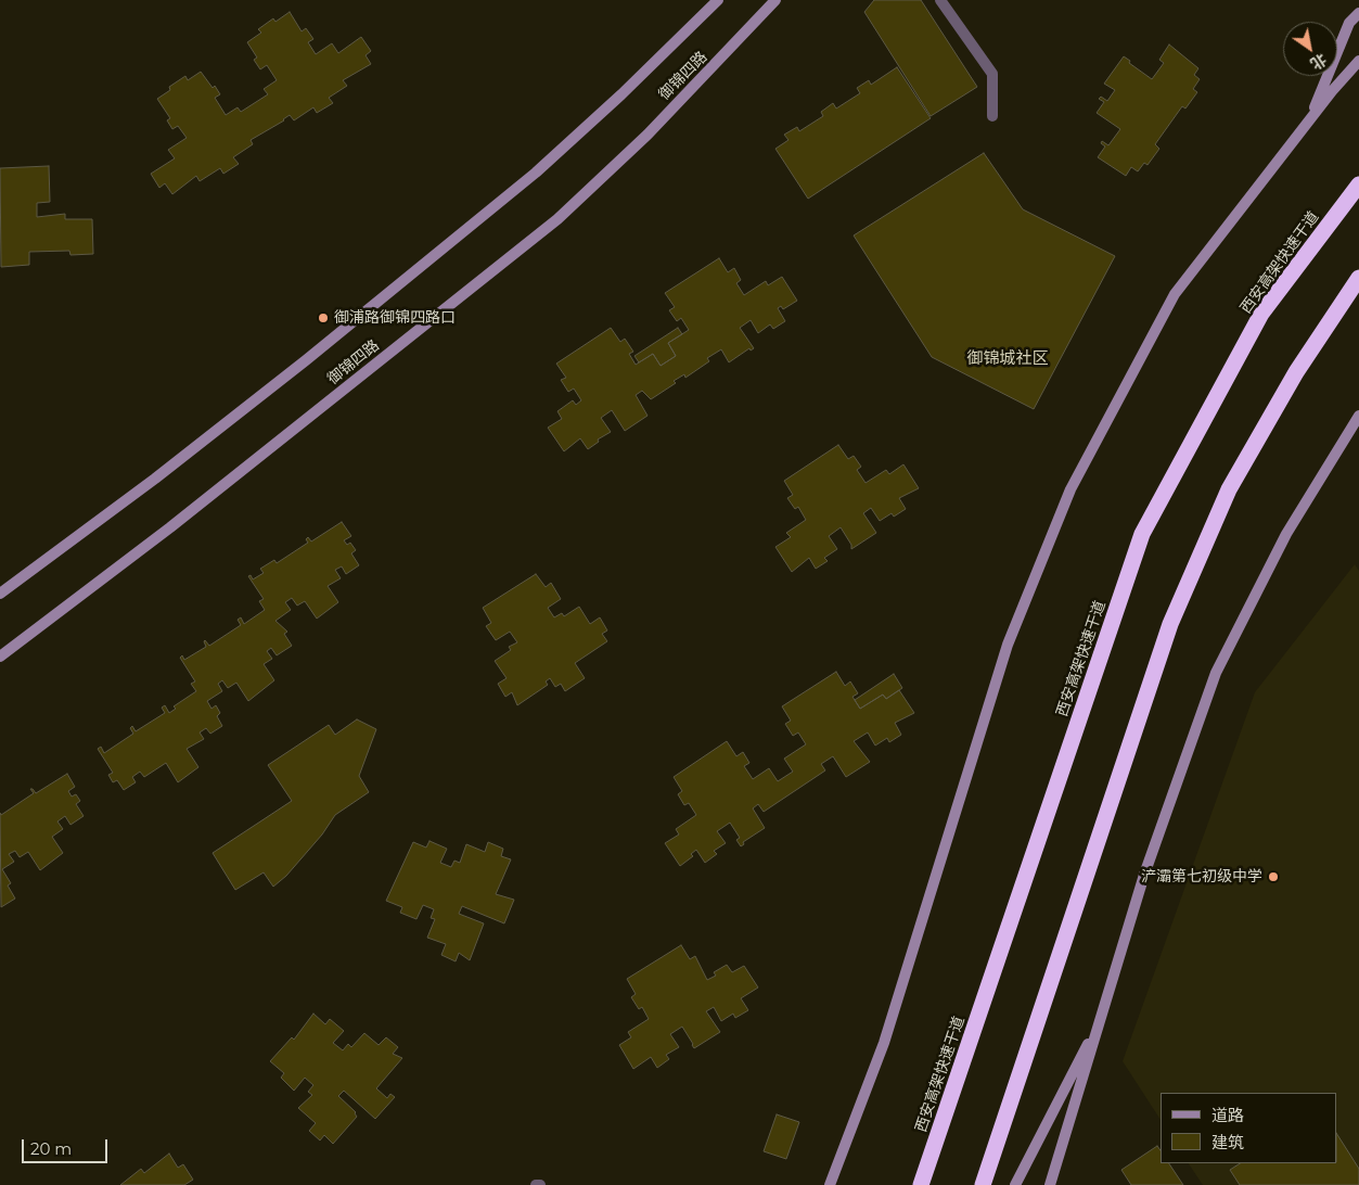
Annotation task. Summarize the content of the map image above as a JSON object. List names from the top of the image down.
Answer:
{
  "streets": {
    "highway": ["西安高架快速干道"],
    "main road": ["御锦四路"]
  },
  "districts": ["御锦城社区"],
  "places": ["御浦路御锦四路口", "浐灞第七初级中学"],
  "legend": ["道路", "建筑"],
  "scale_bar": "20 m",
  "north": "bottom right"
}
